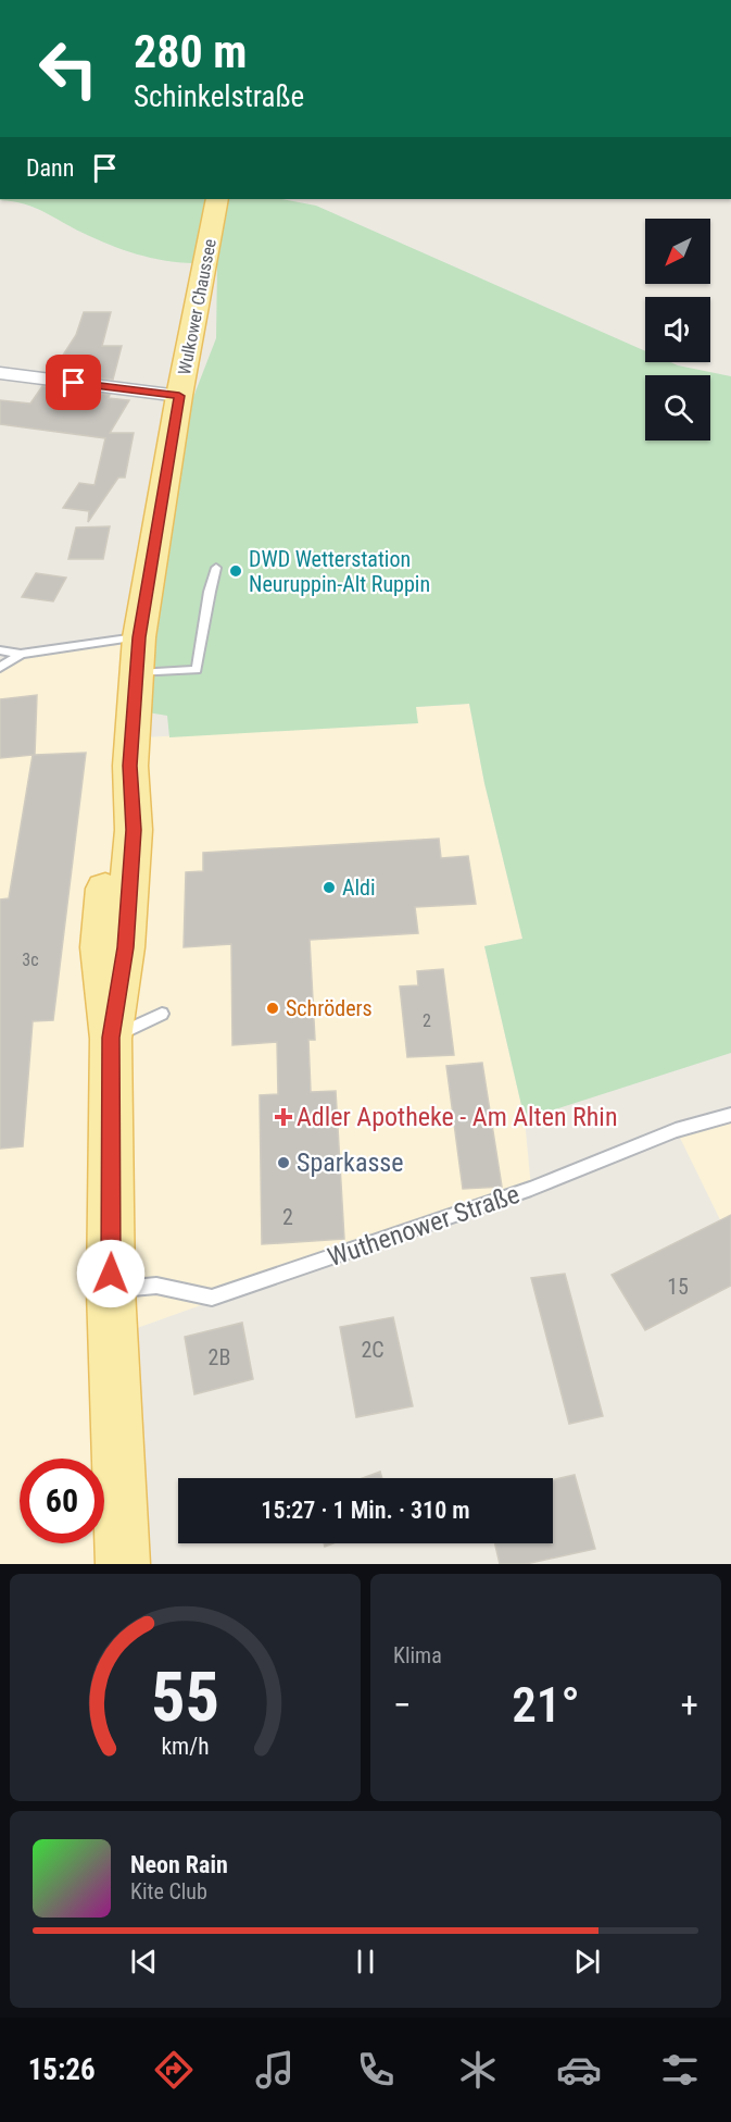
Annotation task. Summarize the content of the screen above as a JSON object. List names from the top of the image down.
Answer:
{
  "streets": {
    "main road": ["Wulkower Chaussee"],
    "lane": ["Wuthenower Straße"]
  },
  "crossings": [
    ["Wulkower Chaussee", "Wuthenower Straße"]
  ],
  "places": {
    "other": [
      "DWD Wetterstation Neuruppin-Alt Ruppin",
      "Aldi",
      "Schröders",
      "Sparkasse"
    ],
    "health": ["Adler Apotheke - Am Alten Rhin"]
  },
  "house_numbers": [
    "3c",
    "2",
    "2",
    "15",
    "2C",
    "2B"
  ],
  "north": "bottom left",
  "page": {
    "turn": ["280 m", "Schinkelstraße"],
    "then": "Dann",
    "limit": "60",
    "trip": "15:27 · 1 Min. · 310 m",
    "tile": "Klima",
    "heat": ["−", "21°", "+"],
    "song": ["Neon Rain", "Kite Club"],
    "tabs": "15:26",
    "gauge": ["55", "km/h"]
  }
}
